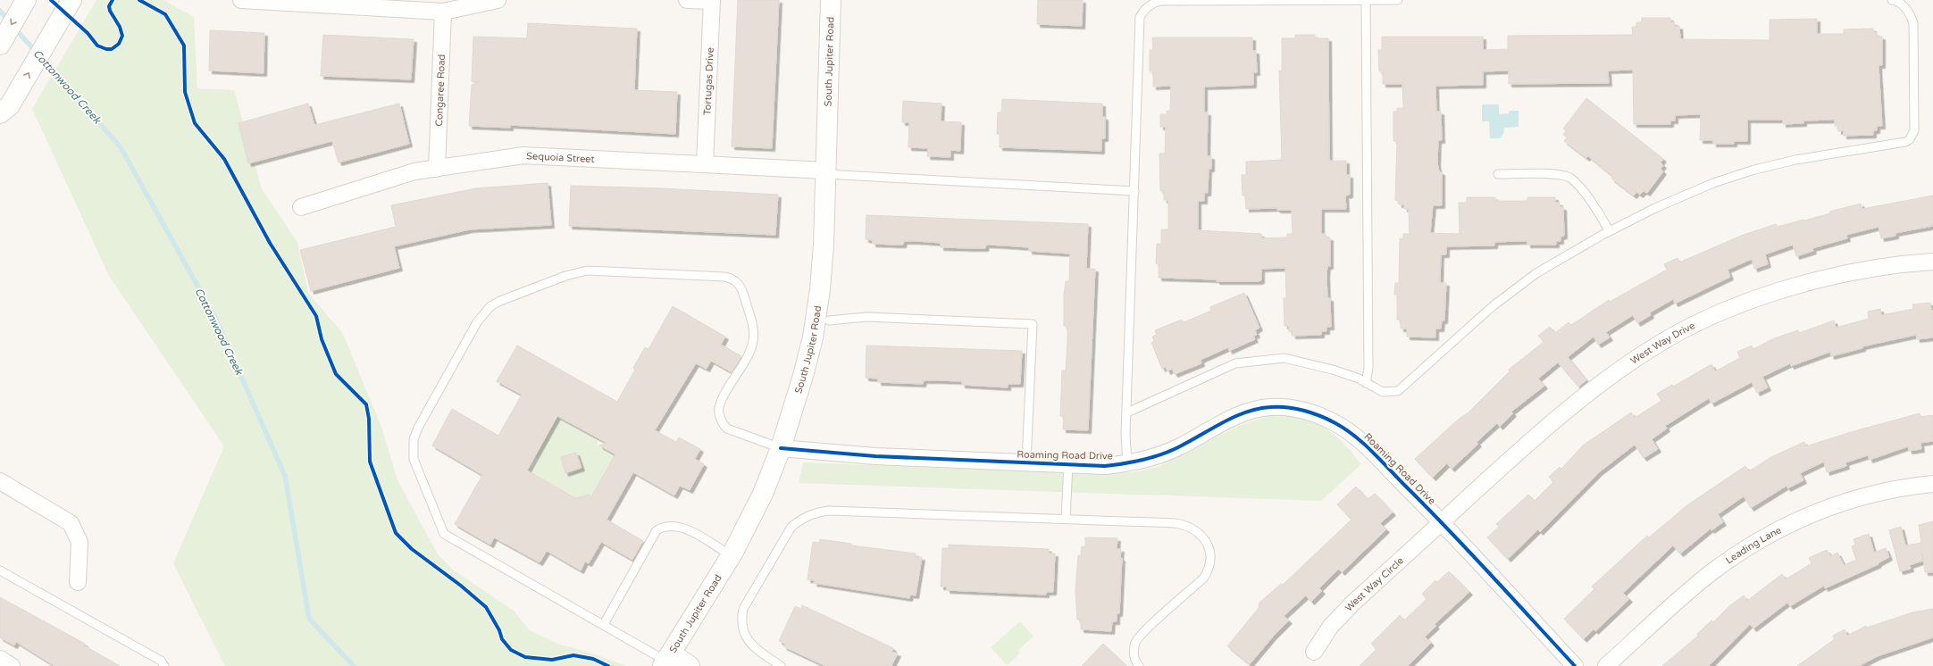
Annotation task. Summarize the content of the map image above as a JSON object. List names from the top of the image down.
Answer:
{
  "streets": {
    "street": [
      "South Jupiter Road",
      "Tortugas Drive",
      "Congaree Road",
      "Sequoia Street",
      "West Way Drive",
      "Roaming Road Drive",
      "Leading Lane",
      "West Way Circle"
    ]
  },
  "crossings": [
    ["South Jupiter Road", "Sequoia Street"],
    ["South Jupiter Road", "Roaming Road Drive"],
    ["Tortugas Drive", "Sequoia Street"],
    ["Congaree Road", "Sequoia Street"],
    ["West Way Drive", "Roaming Road Drive"],
    ["West Way Drive", "West Way Circle"],
    ["Roaming Road Drive", "West Way Circle"]
  ],
  "water": ["Cottonwood Creek"]
}
